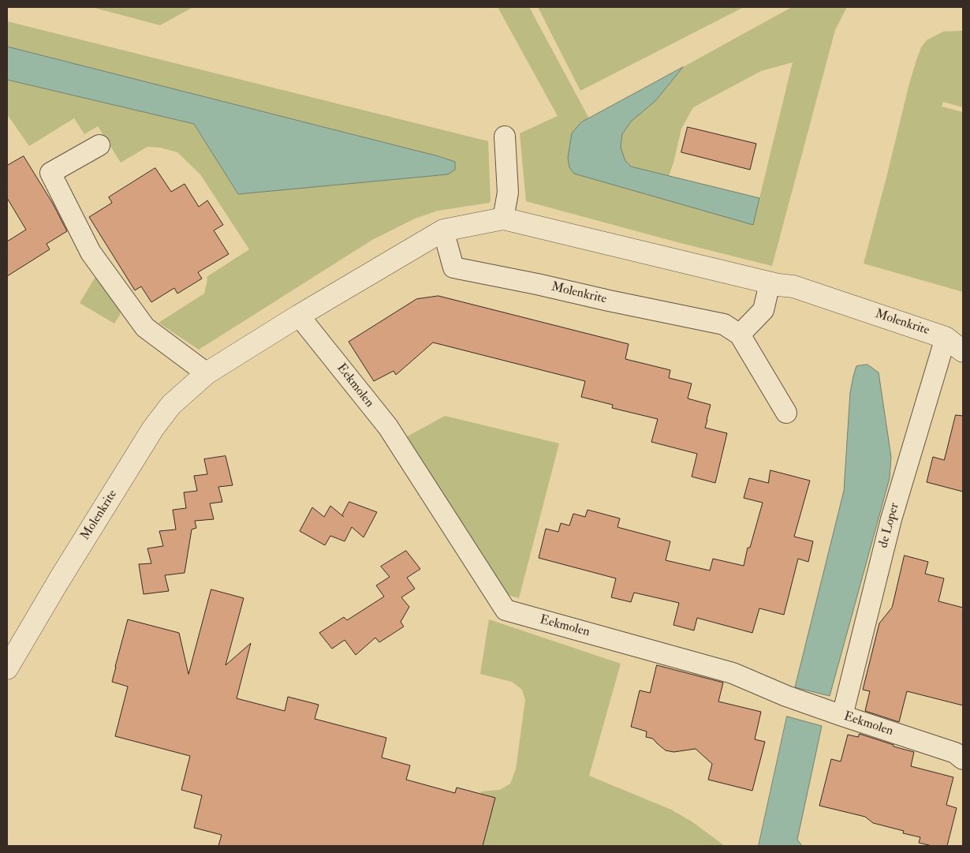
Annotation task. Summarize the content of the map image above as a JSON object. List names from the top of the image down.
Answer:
{
  "streets": {
    "street": ["Molenkrite", "Eekmolen", "de Loper"]
  },
  "crossings": [
    ["Molenkrite", "Eekmolen"],
    ["Molenkrite", "de Loper"],
    ["Eekmolen", "de Loper"]
  ]
}
